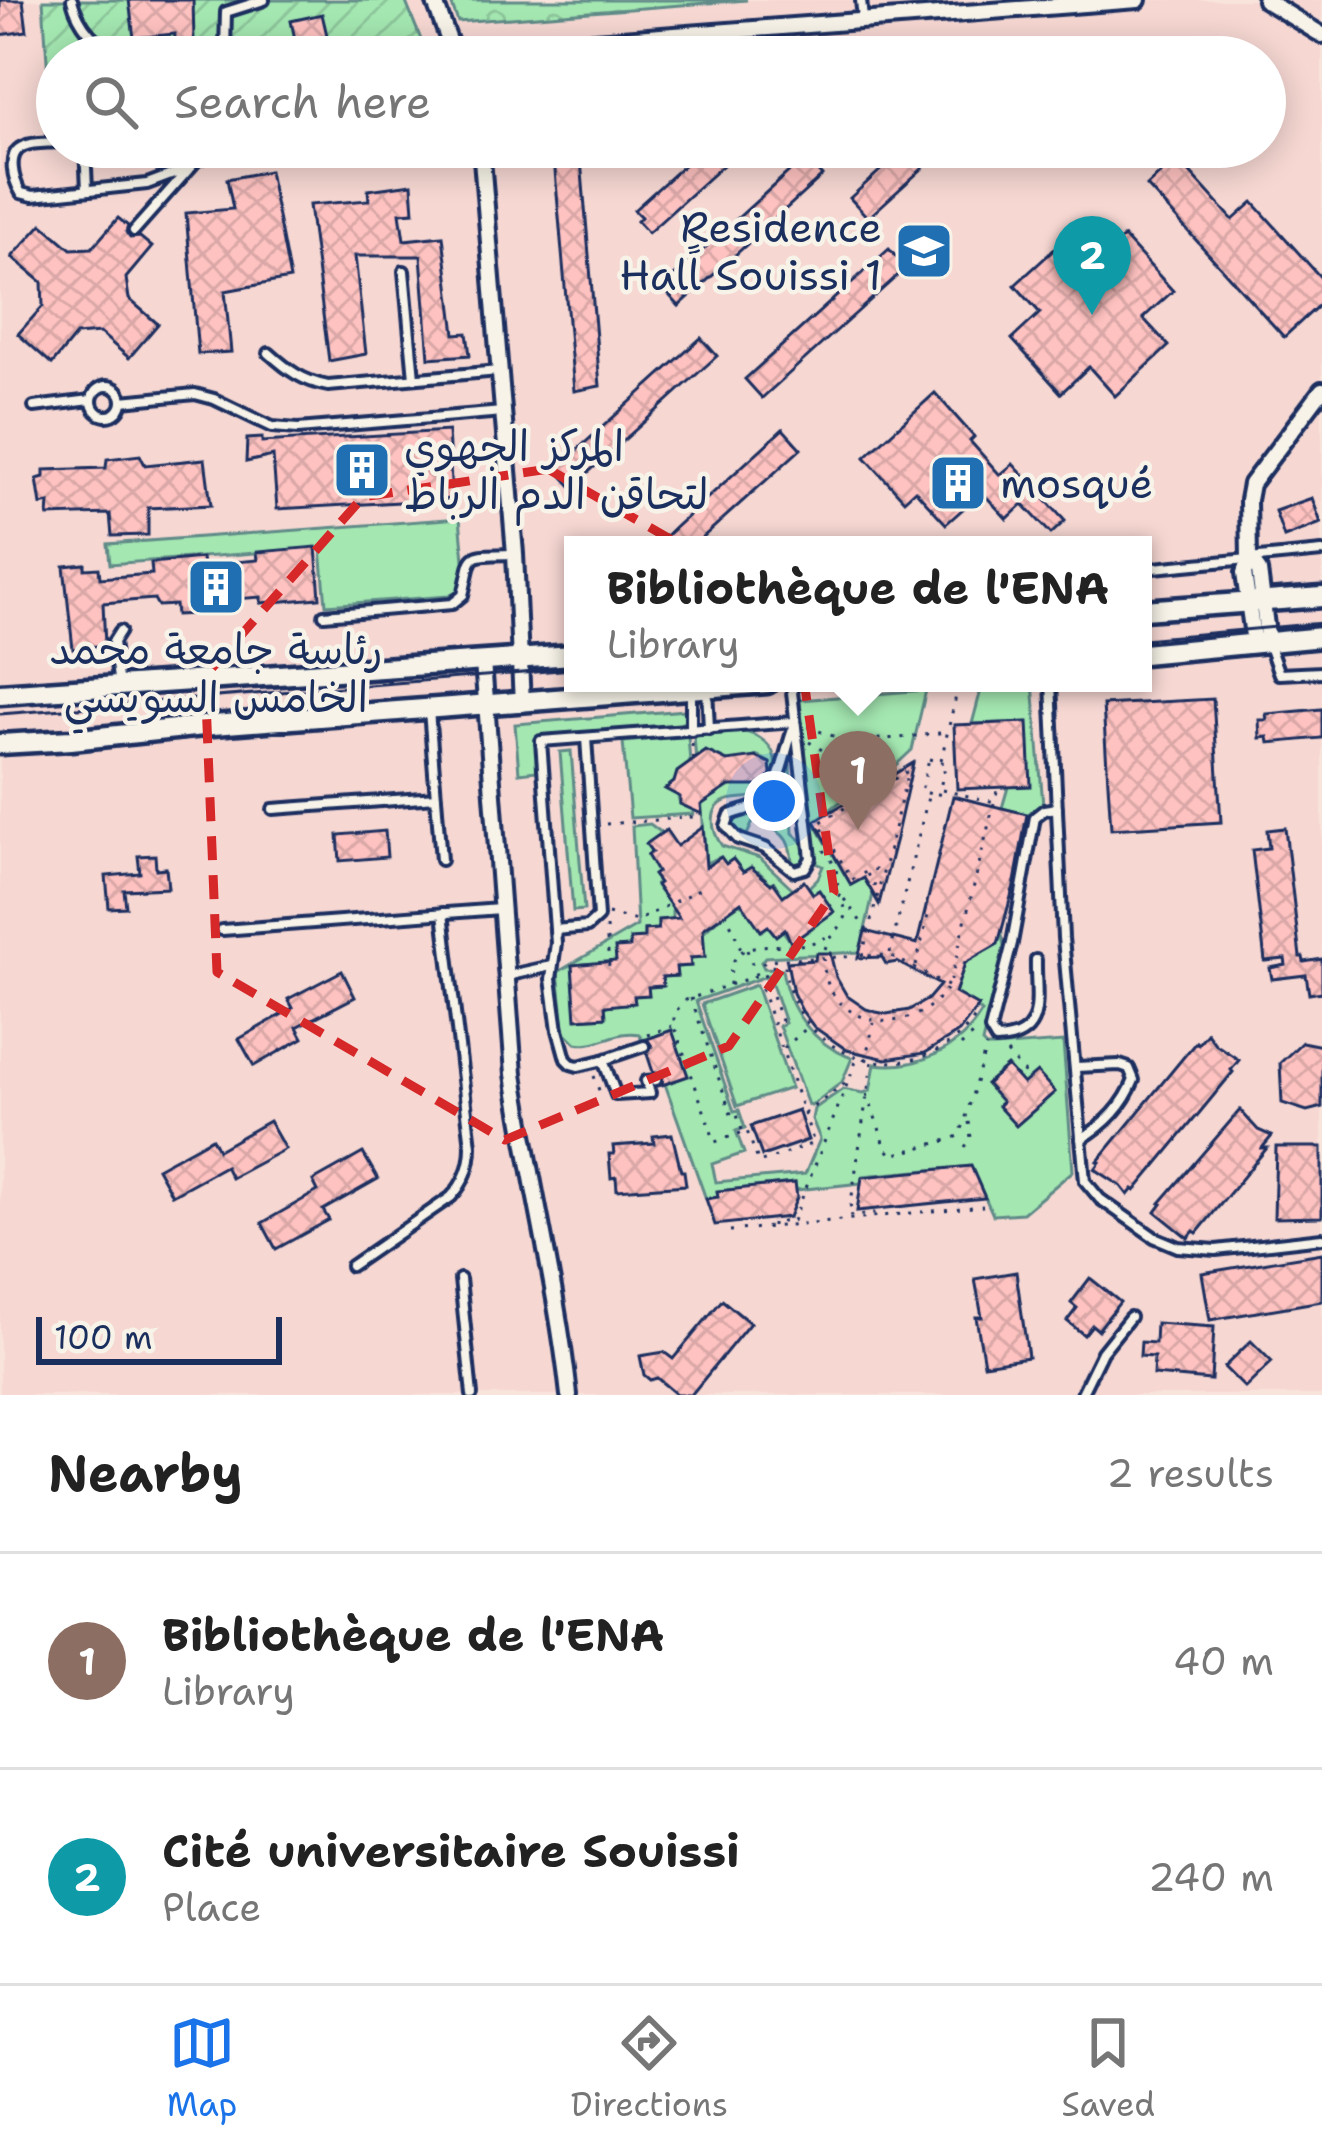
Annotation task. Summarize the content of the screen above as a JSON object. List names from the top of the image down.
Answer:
{
  "places": {
    "school or university": ["ٍResidence Hall Souissi 1"],
    "building": ["المركز الجهوي لتحاقن الدم الرباط", "mosqué", "رئاسة جامعة محمد الخامس السويسي"]
  },
  "scale_bar": "100 m",
  "page": {
    "search": "Search here",
    "pins": ["2", "1"],
    "popup": ["Bibliothèque de l'ENA", "Library"],
    "scale": "100 m",
    "heading": ["Nearby", "2 results"],
    "list": [
      {
        "mark": "1",
        "name": "Bibliothèque de l'ENA",
        "note": "Library",
        "value": "40 m"
      },
      {
        "mark": "2",
        "name": "Cité universitaire Souissi",
        "note": "Place",
        "value": "240 m"
      }
    ],
    "nav": ["Map", "Directions", "Saved"]
  }
}
